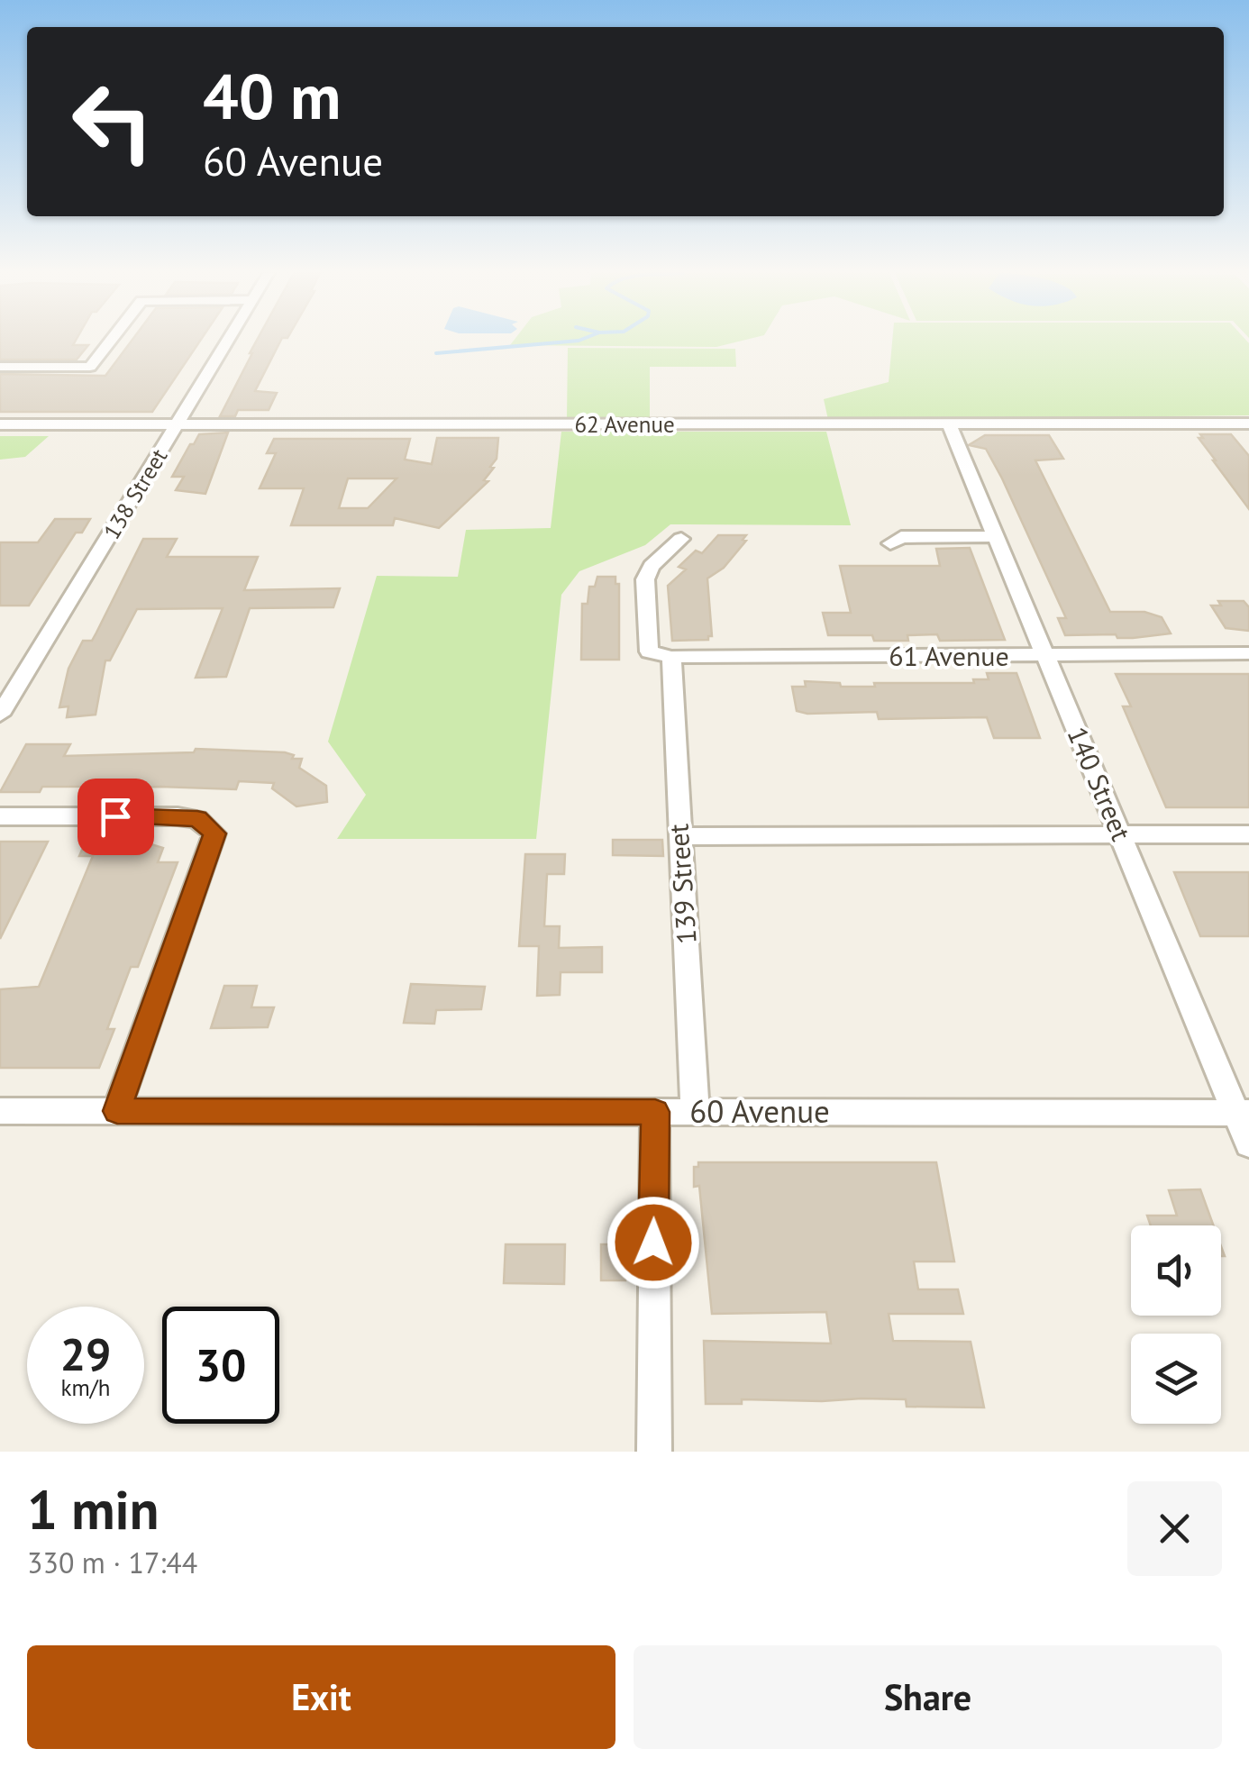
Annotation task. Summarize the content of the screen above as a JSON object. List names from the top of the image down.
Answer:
{
  "streets": {
    "street": [
      "62 Avenue",
      "138 Street",
      "61 Avenue",
      "140 Street",
      "139 Street",
      "60 Avenue"
    ]
  },
  "crossings": [
    ["62 Avenue", "138 Street"],
    ["62 Avenue", "140 Street"],
    ["61 Avenue", "140 Street"],
    ["61 Avenue", "139 Street"],
    ["140 Street", "60 Avenue"],
    ["139 Street", "60 Avenue"]
  ],
  "page": {
    "turn": ["40 m", "60 Avenue"],
    "speed": "29 km/h",
    "limit": "30",
    "heading": ["1 min", "330 m · 17:44"],
    "buttons": ["Exit", "Share"]
  }
}
